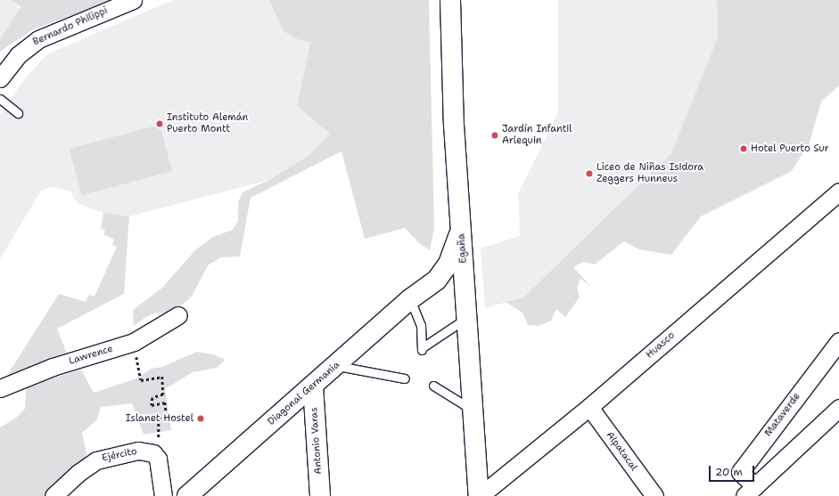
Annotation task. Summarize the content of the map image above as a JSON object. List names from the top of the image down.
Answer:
{
  "streets": {
    "main road": ["Egaña", "Diagonal Germania", "Antonio Varas"],
    "street": [
      "Bernardo Philippi",
      "Huasco",
      "Lawrence",
      "Mataverde",
      "Alpatacal",
      "Ejército"
    ]
  },
  "crossings": [
    ["Egaña", "Huasco"],
    ["Egaña", "Diagonal Germania"],
    ["Huasco", "Alpatacal"],
    ["Diagonal Germania", "Antonio Varas"]
  ],
  "places": [
    "Instituto Alemán Puerto Montt",
    "Jardín Infantil Arlequin",
    "Hotel Puerto Sur",
    "Liceo de Niñas Isidora Zeggers Hunneus",
    "Islanet Hostel"
  ],
  "scale_bar": "20 m"
}
